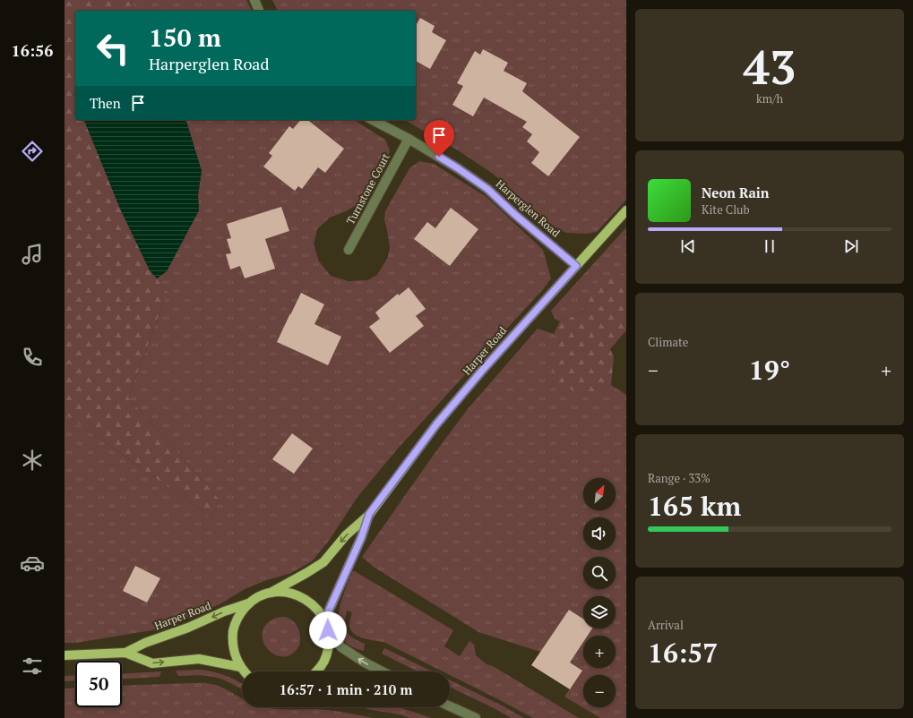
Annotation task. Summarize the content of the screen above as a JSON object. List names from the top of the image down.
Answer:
{
  "streets": {
    "main road": ["Harper Road"],
    "street": ["Turnstone Court", "Harperglen Road"]
  },
  "crossings": [
    ["Turnstone Court", "Harperglen Road"],
    ["Harperglen Road", "Harper Road"]
  ],
  "north": "top right",
  "page": {
    "tabs": "16:56",
    "tile": [
      ["43", "km/h"],
      "Climate",
      ["Range · 33%", "165 km"],
      ["Arrival", "16:57"]
    ],
    "turn": ["150 m", "Harperglen Road"],
    "then": "Then",
    "song": ["Neon Rain", "Kite Club"],
    "heat": ["−", "19°", "+"],
    "map_buttons": ["+", "−"],
    "limit": "50",
    "trip": "16:57 · 1 min · 210 m"
  }
}
